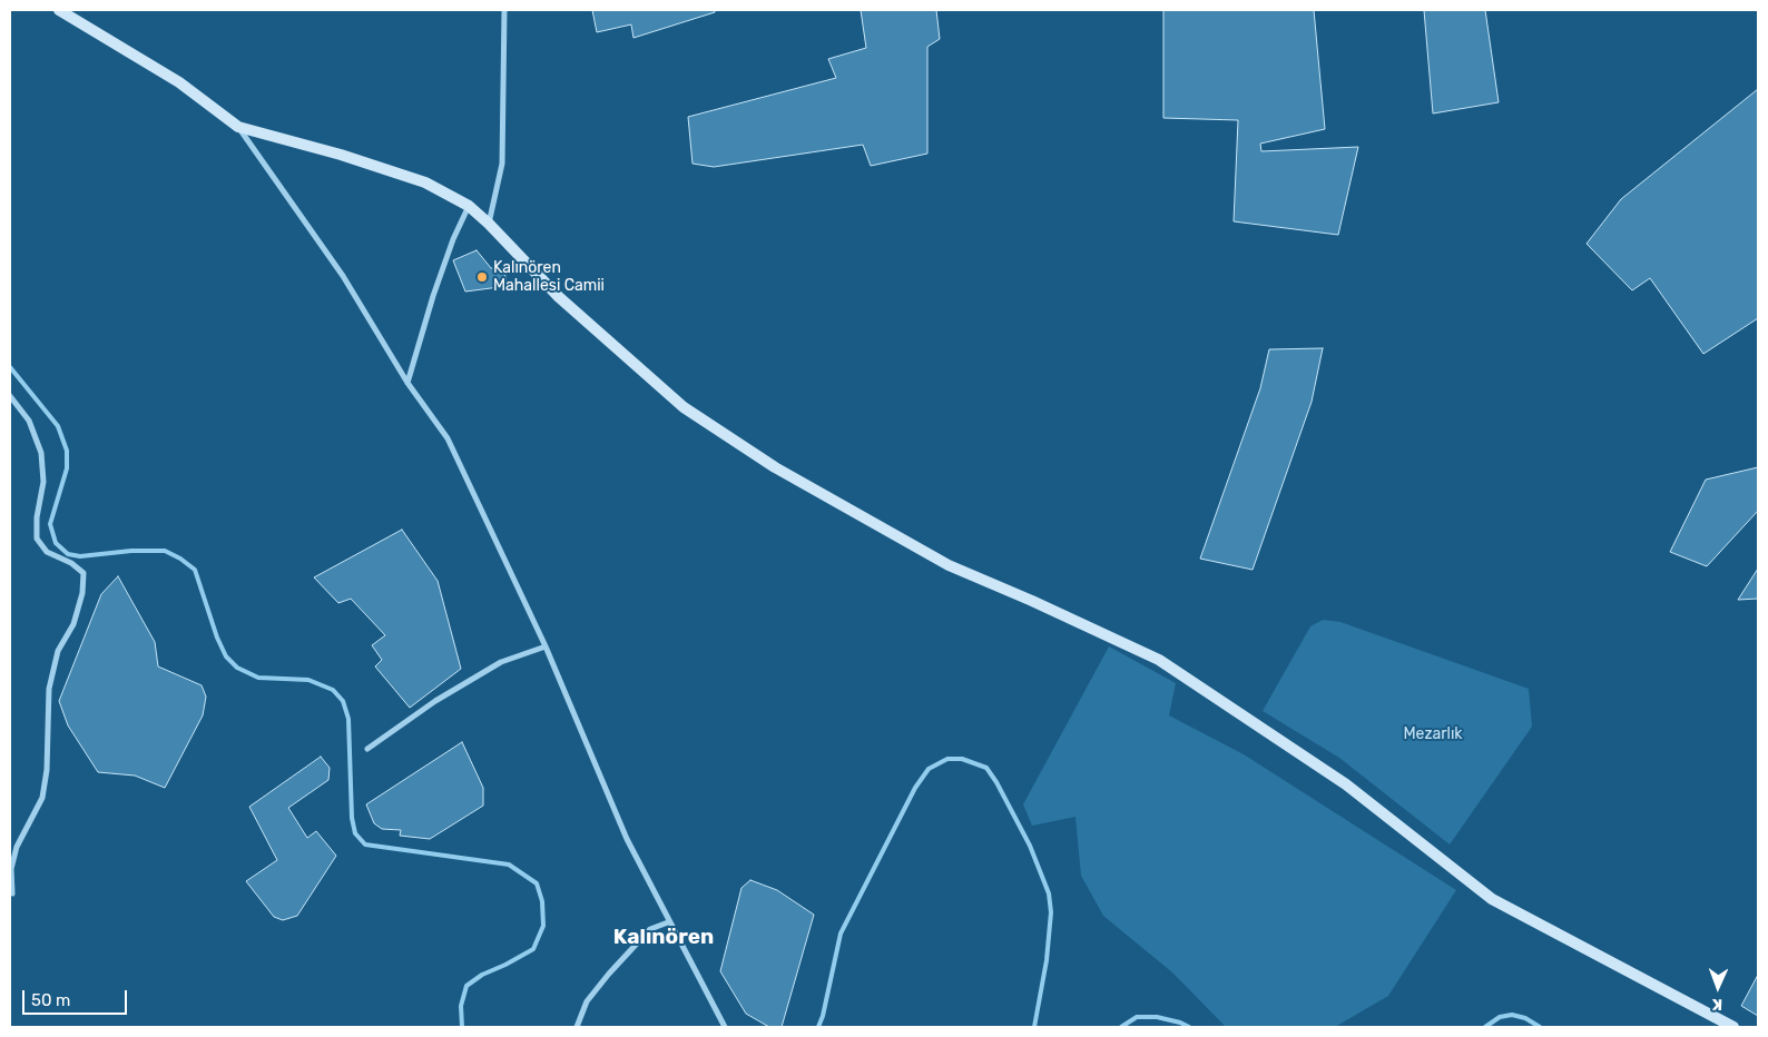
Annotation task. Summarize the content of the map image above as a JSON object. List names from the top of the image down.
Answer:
{
  "districts": ["Kalınören"],
  "parks": ["Mezarlık"],
  "places": ["Kalınören Mahallesi Camii"],
  "scale_bar": "50 m",
  "north": "bottom"
}
